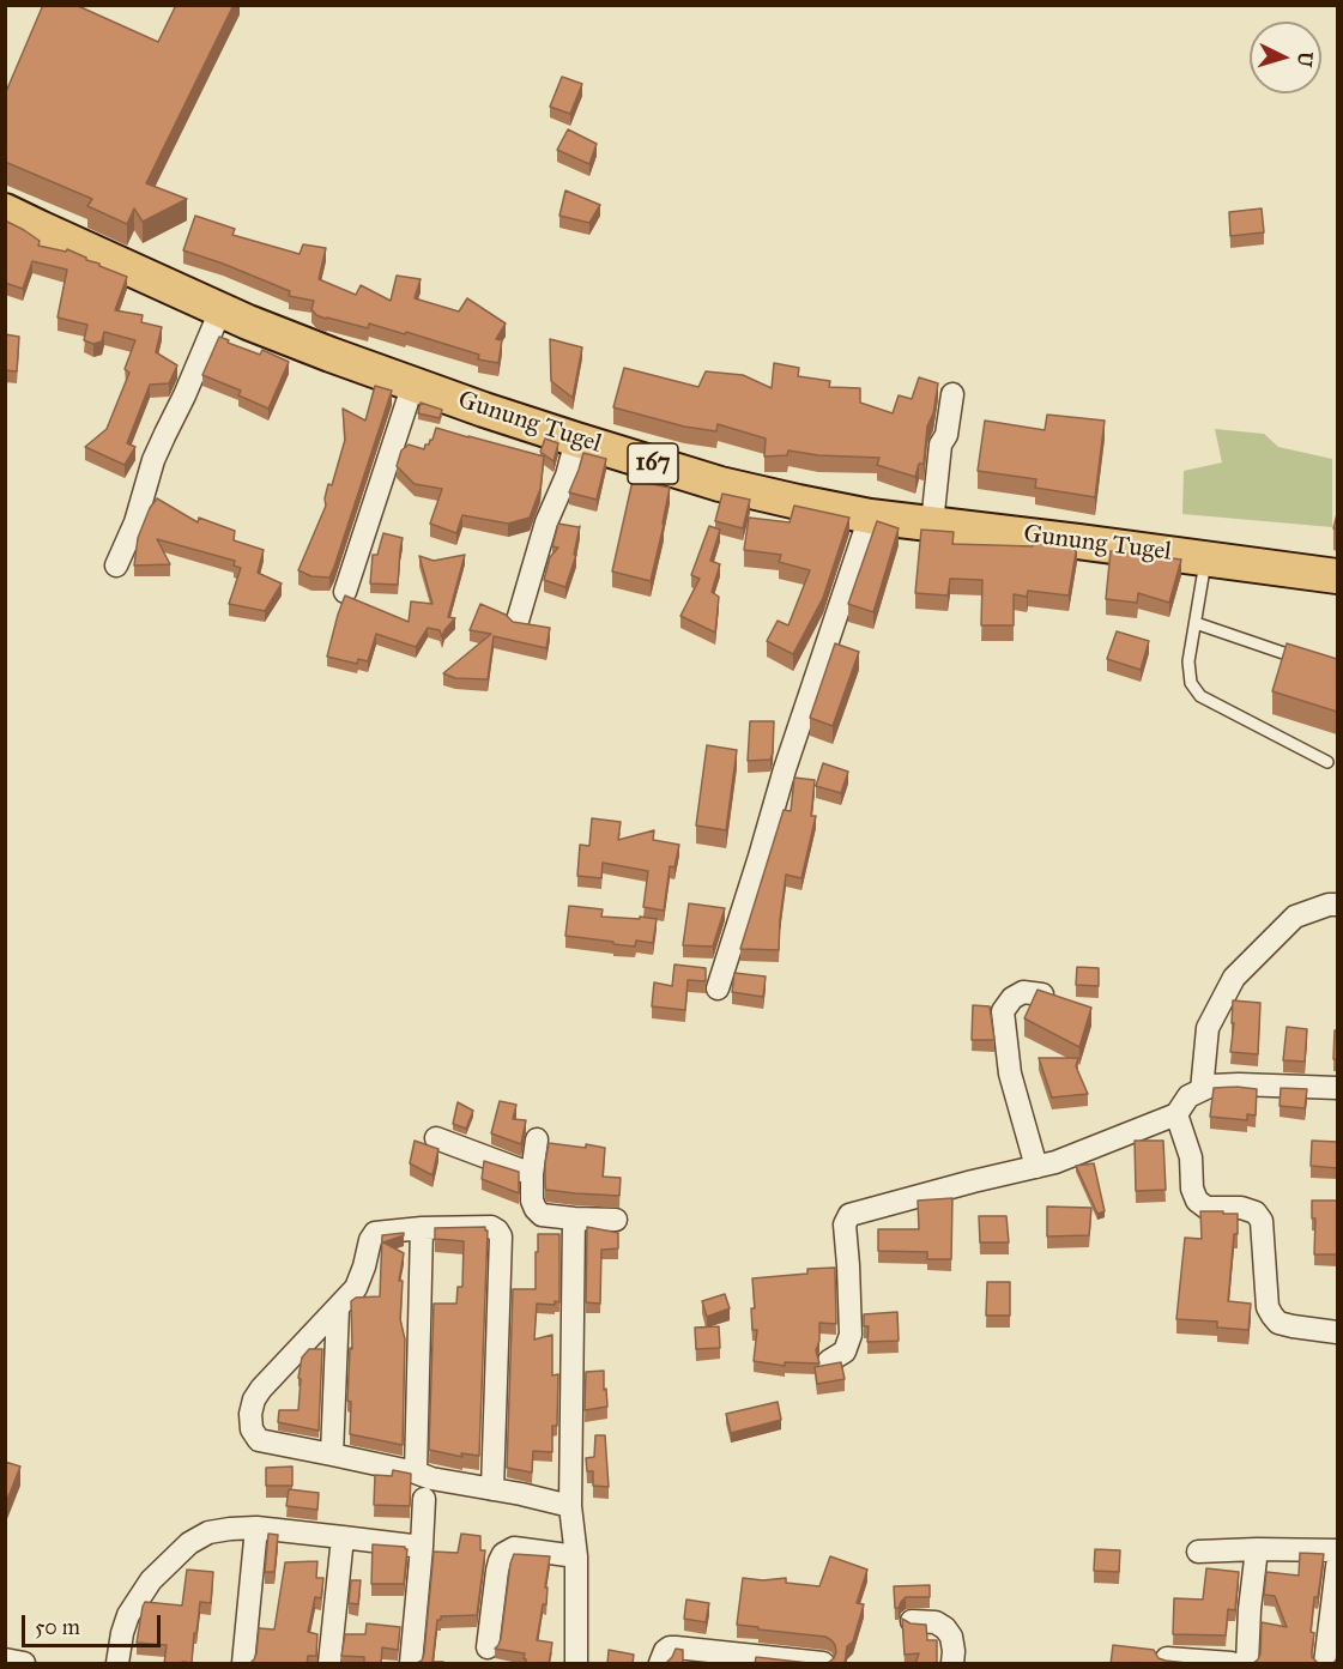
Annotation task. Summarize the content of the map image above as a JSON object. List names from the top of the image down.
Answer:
{
  "streets": {
    "main road": ["Gunung Tugel", "167"]
  },
  "scale_bar": "50 m",
  "north": "right"
}
